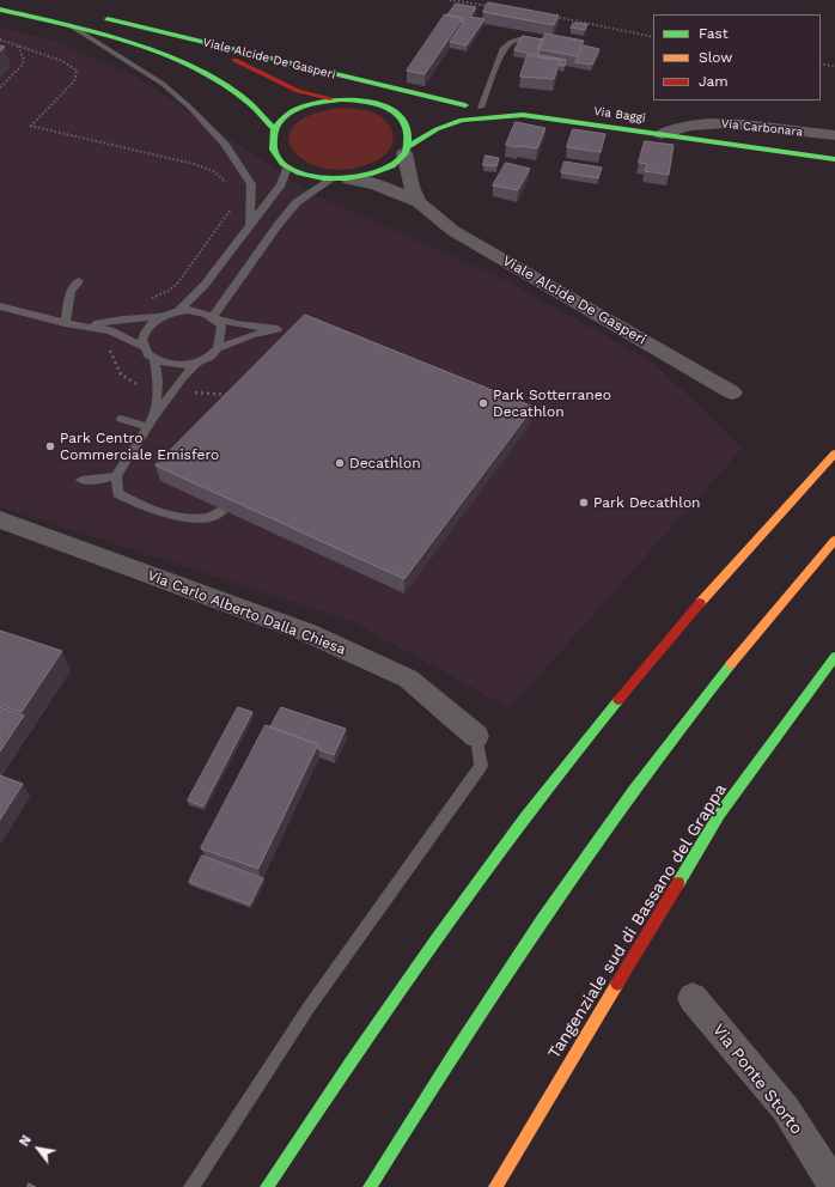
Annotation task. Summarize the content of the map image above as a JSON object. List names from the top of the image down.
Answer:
{
  "streets": {
    "main road": ["Viale Alcide De Gasperi", "Via Baggi", "Tangenziale sud di Bassano del Grappa"],
    "street": ["Via Carbonara", "Via Carlo Alberto Dalla Chiesa", "Via Ponte Storto"]
  },
  "crossings": [
    ["Viale Alcide De Gasperi", "Via Baggi"],
    ["Via Baggi", "Via Carbonara"]
  ],
  "places": [
    "Park Sotterraneo Decathlon",
    "Park Centro Commerciale Emisfero",
    "Decathlon",
    "Park Decathlon"
  ],
  "legend": ["Fast", "Slow", "Jam"],
  "north": "top left"
}
